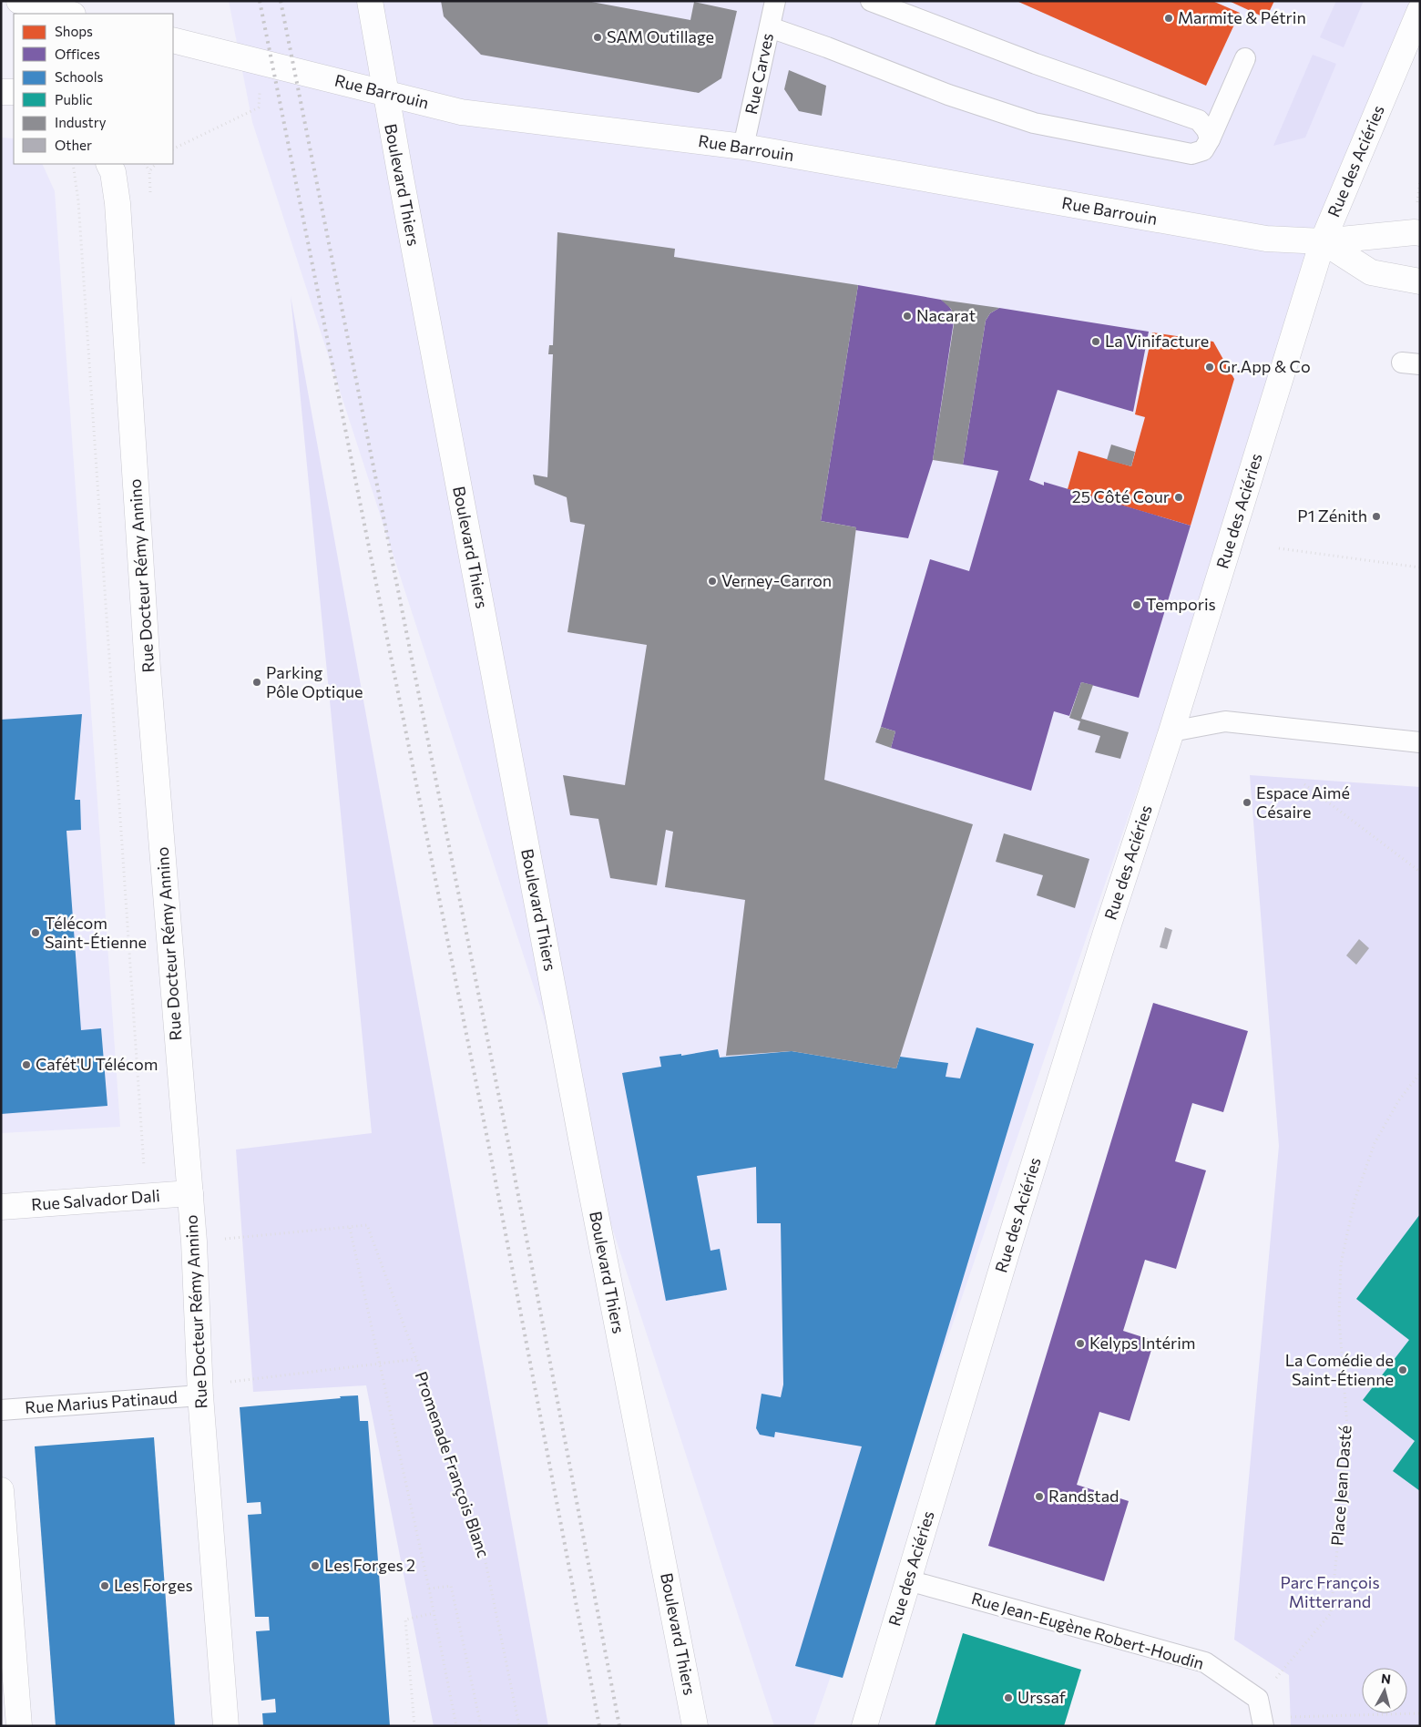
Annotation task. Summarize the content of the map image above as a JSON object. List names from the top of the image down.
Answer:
{
  "streets": {
    "street": [
      "Rue Barrouin",
      "Rue des Aciéries",
      "Boulevard Thiers",
      "Rue Docteur Rémy Annino",
      "Rue Salvador Dali"
    ],
    "lane": ["Rue Carves", "Rue Marius Patinaud", "Rue Jean-Eugène Robert-Houdin"],
    "path": ["Promenade François Blanc", "Place Jean Dasté"]
  },
  "crossings": [
    ["Rue Carves", "Rue Barrouin"],
    ["Rue Barrouin", "Rue des Aciéries"],
    ["Rue Barrouin", "Boulevard Thiers"],
    ["Rue des Aciéries", "Rue Jean-Eugène Robert-Houdin"],
    ["Rue Docteur Rémy Annino", "Rue Salvador Dali"],
    ["Rue Docteur Rémy Annino", "Rue Marius Patinaud"],
    ["Place Jean Dasté", "Rue Jean-Eugène Robert-Houdin"]
  ],
  "parks": ["Parc François Mitterrand"],
  "places": [
    "Marmite & Pétrin",
    "SAM Outillage",
    "Nacarat",
    "La Vinifacture",
    "Gr.App & Co",
    "25 Côté Cour",
    "P1 Zénith",
    "Verney-Carron",
    "Temporis",
    "Parking Pôle Optique",
    "Espace Aimé Césaire",
    "Télécom Saint-Étienne",
    "Cafét'U Télécom",
    "Kelyps Intérim",
    "La Comédie de Saint-Étienne",
    "Randstad",
    "Les Forges 2",
    "Les Forges",
    "Urssaf"
  ],
  "legend": [
    "Shops",
    "Offices",
    "Schools",
    "Public",
    "Industry",
    "Other"
  ],
  "north": "top"
}
